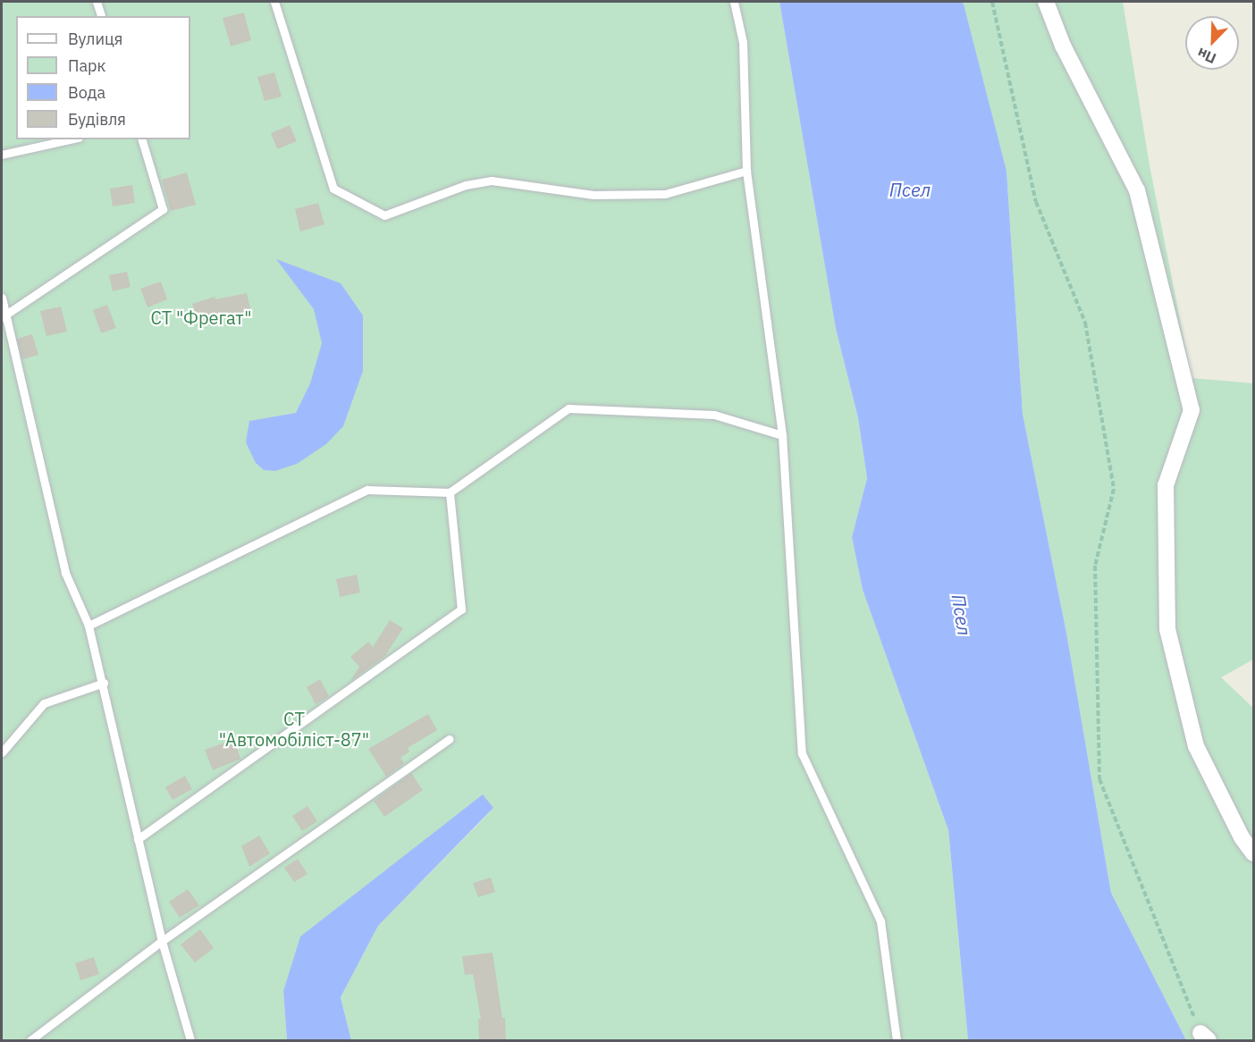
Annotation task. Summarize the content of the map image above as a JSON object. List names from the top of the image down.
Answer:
{
  "water": ["Псел"],
  "parks": ["СТ \"Фрегат\"", "СТ \"Автомобiлiст-87\""],
  "legend": [
    "Вулиця",
    "Парк",
    "Вода",
    "Будівля"
  ],
  "north": "bottom left"
}
